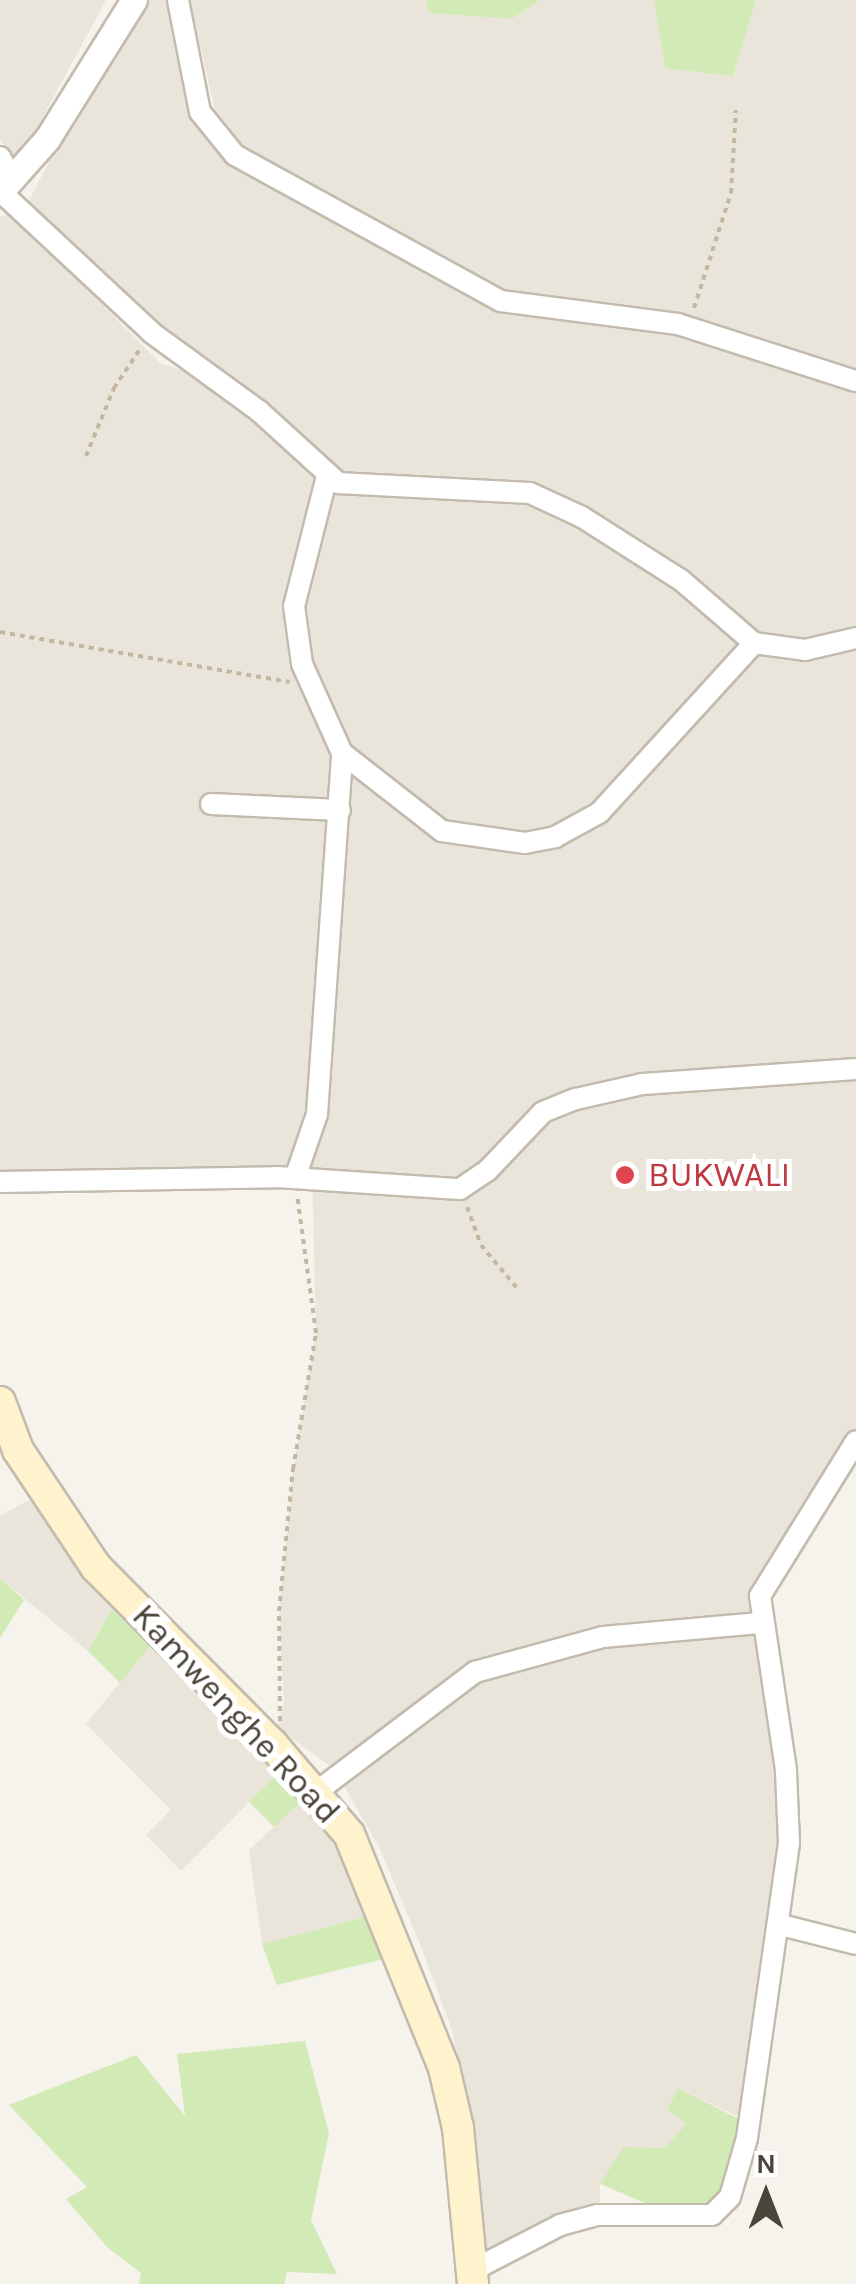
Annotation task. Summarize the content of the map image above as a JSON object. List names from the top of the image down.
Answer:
{
  "streets": {
    "main road": ["Kamwenghe Road"]
  },
  "places": ["BUKWALI"],
  "north": "top"
}
